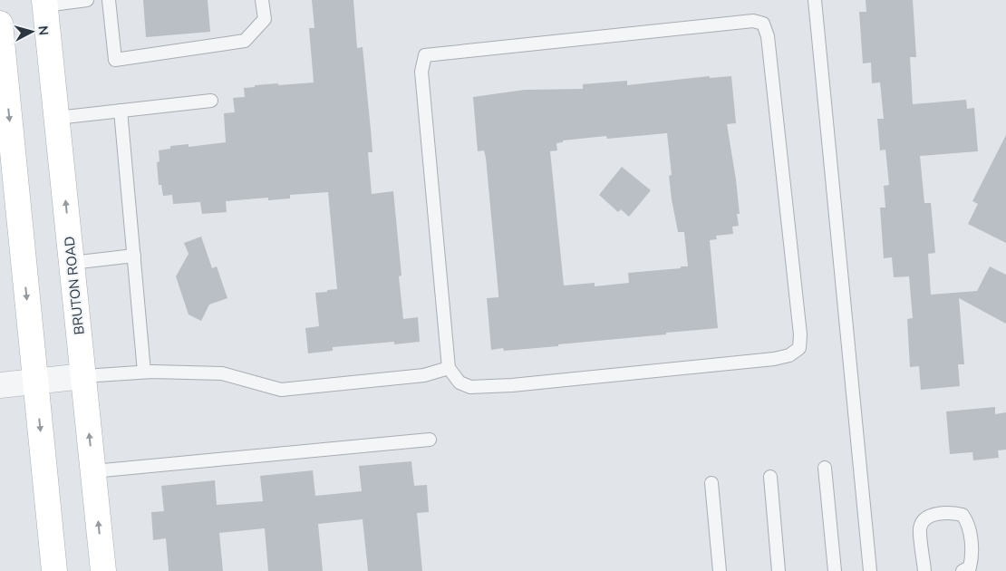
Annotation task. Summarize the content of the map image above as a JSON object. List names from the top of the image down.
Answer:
{
  "streets": {
    "main road": ["BRUTON ROAD"]
  },
  "north": "right"
}
